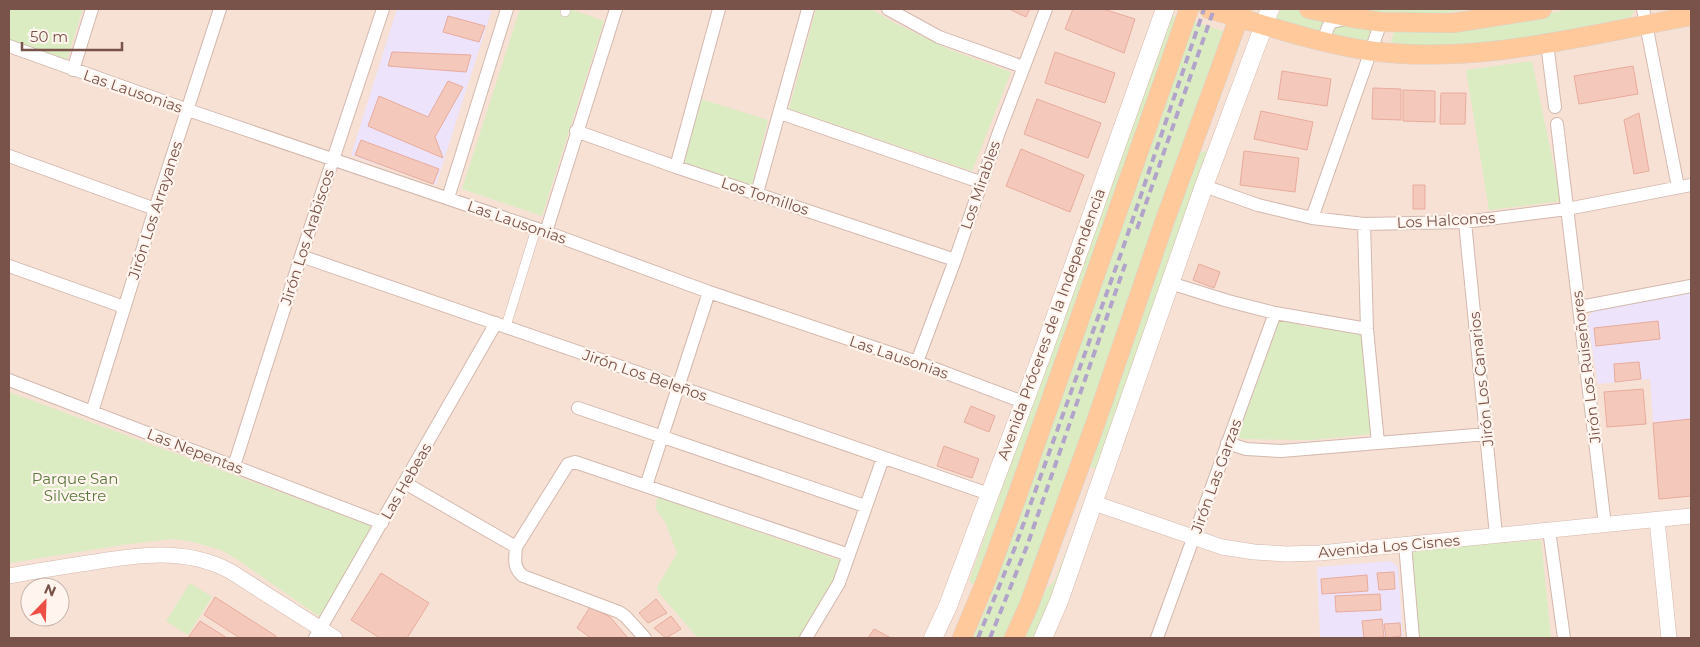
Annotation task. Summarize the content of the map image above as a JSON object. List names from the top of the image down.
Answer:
{
  "streets": {
    "main road": ["Avenida Próceres de la Independencia"],
    "street": [
      "Las Lausonias",
      "Los Mirables",
      "Los Tomillos",
      "Jirón Los Arrayanes",
      "Los Halcones",
      "Jirón Los Arabiscos",
      "Jirón Los Ruiseñores",
      "Jirón Los Beleños",
      "Jirón Los Canarios",
      "Las Nepentas",
      "Jirón Las Garzas",
      "Las Hebeas",
      "Avenida Los Cisnes"
    ]
  },
  "crossings": [
    ["Las Lausonias", "Los Mirables"],
    ["Las Lausonias", "Jirón Los Arrayanes"],
    ["Las Lausonias", "Jirón Los Arabiscos"],
    ["Las Lausonias", "Avenida Próceres de la Independencia"],
    ["Los Mirables", "Los Tomillos"],
    ["Jirón Los Arrayanes", "Las Nepentas"],
    ["Los Halcones", "Jirón Los Ruiseñores"],
    ["Los Halcones", "Jirón Los Canarios"],
    ["Jirón Los Arabiscos", "Jirón Los Beleños"],
    ["Jirón Los Arabiscos", "Las Nepentas"],
    ["Avenida Próceres de la Independencia", "Jirón Los Beleños"],
    ["Jirón Los Ruiseñores", "Avenida Los Cisnes"],
    ["Jirón Los Beleños", "Las Hebeas"],
    ["Jirón Los Canarios", "Avenida Los Cisnes"],
    ["Las Nepentas", "Las Hebeas"],
    ["Jirón Las Garzas", "Avenida Los Cisnes"]
  ],
  "parks": ["Parque San Silvestre"],
  "scale_bar": "50 m",
  "north": "top right"
}
